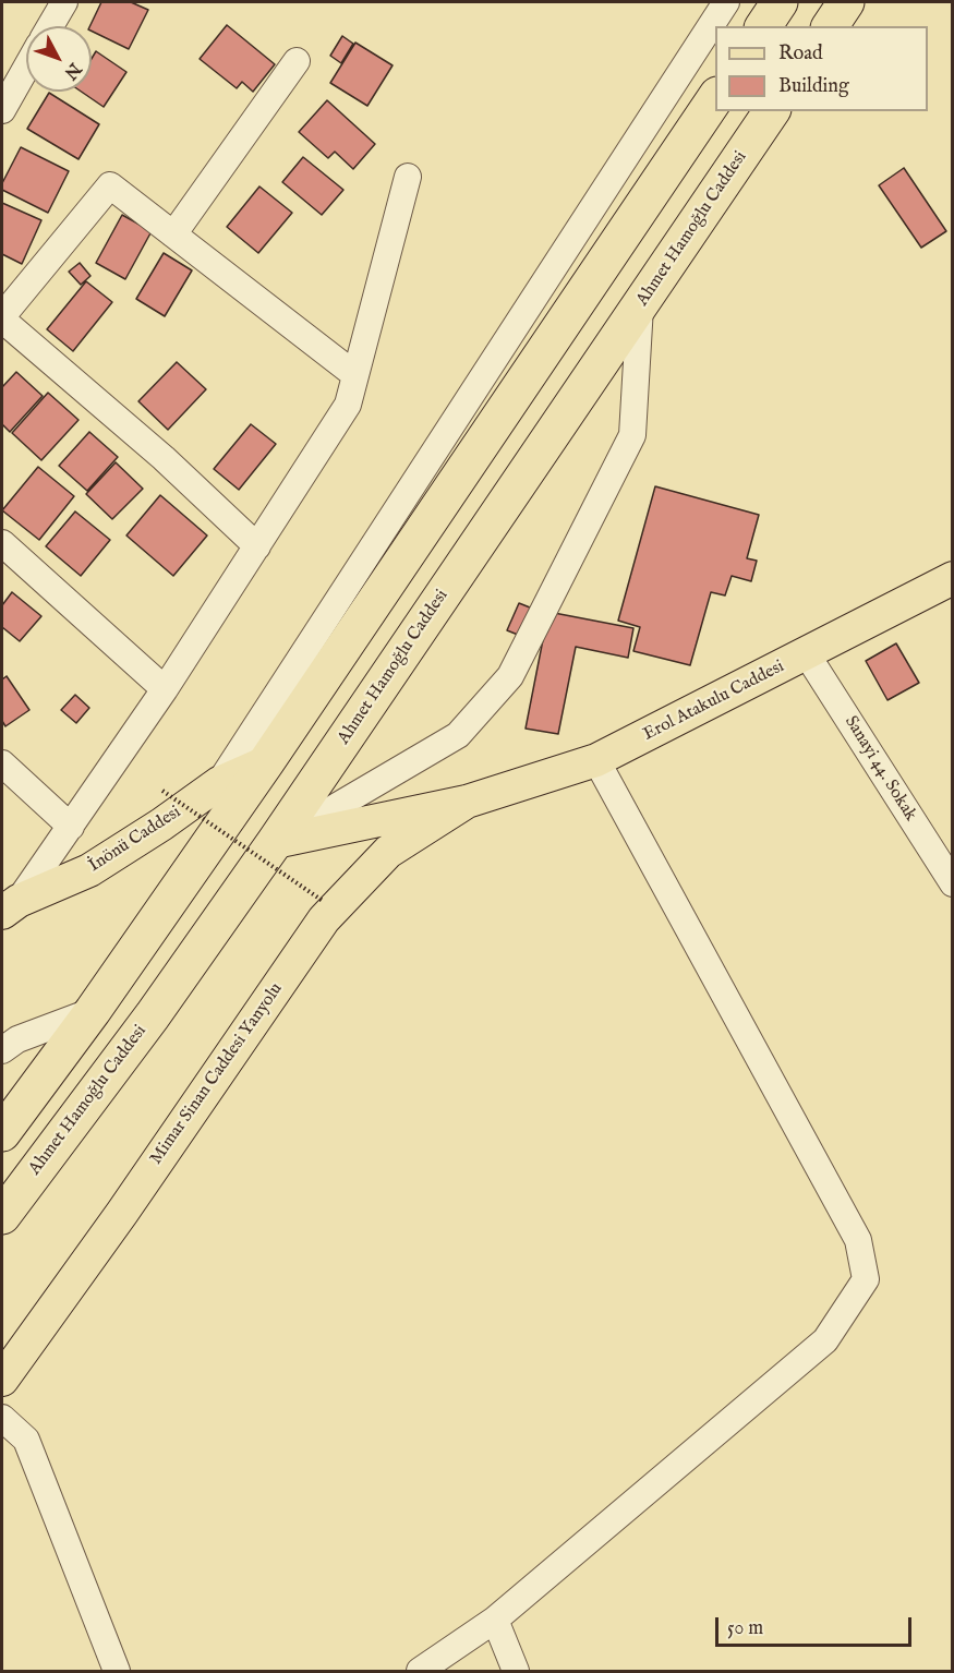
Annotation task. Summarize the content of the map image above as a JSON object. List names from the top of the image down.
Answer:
{
  "streets": {
    "highway": ["Ahmet Hamoğlu Caddesi"],
    "main road": ["Erol Atakulu Caddesi", "İnönü Caddesi", "Mimar Sinan Caddesi Yanyolu"],
    "street": ["Sanayi 44. Sokak"]
  },
  "crossings": [
    ["Erol Atakulu Caddesi", "Sanayi 44. Sokak"],
    ["Erol Atakulu Caddesi", "Mimar Sinan Caddesi Yanyolu"]
  ],
  "legend": ["Road", "Building"],
  "scale_bar": "50 m",
  "north": "bottom right"
}
